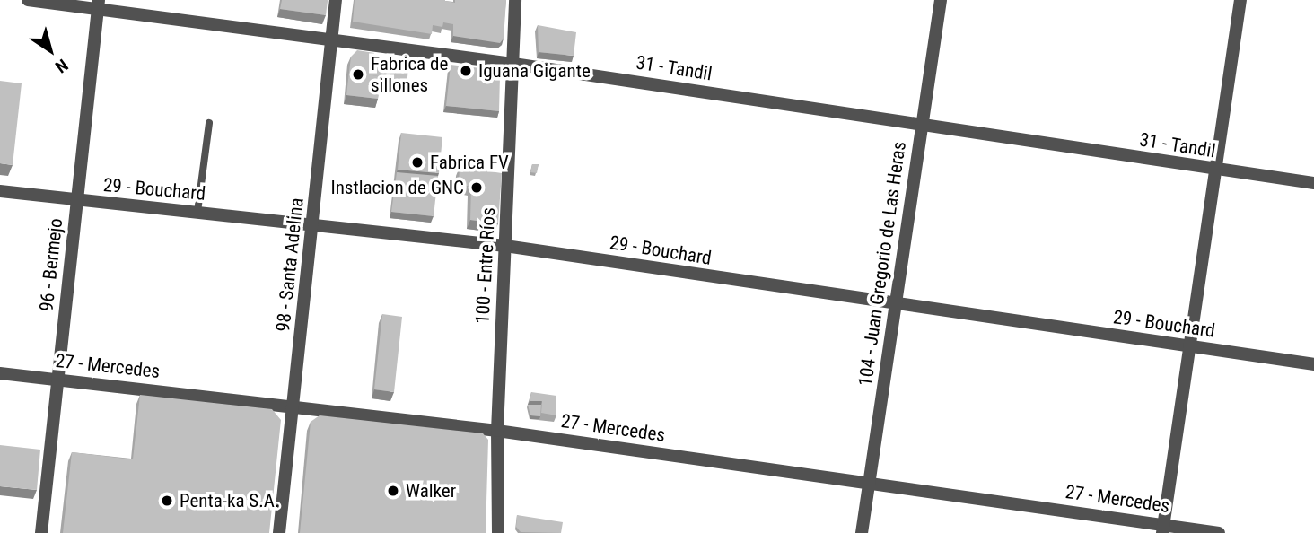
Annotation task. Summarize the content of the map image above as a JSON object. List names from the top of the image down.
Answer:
{
  "streets": {
    "street": [
      "31 - Tandil",
      "29 - Bouchard",
      "104 - Juan Gregorio de Las Heras",
      "96 - Bermejo",
      "98 - Santa Adelina",
      "100 - Entre Ríos",
      "27 - Mercedes"
    ]
  },
  "crossings": [
    ["31 - Tandil", "104 - Juan Gregorio de Las Heras"],
    ["31 - Tandil", "96 - Bermejo"],
    ["31 - Tandil", "98 - Santa Adelina"],
    ["31 - Tandil", "100 - Entre Ríos"],
    ["29 - Bouchard", "104 - Juan Gregorio de Las Heras"],
    ["29 - Bouchard", "96 - Bermejo"],
    ["29 - Bouchard", "98 - Santa Adelina"],
    ["29 - Bouchard", "100 - Entre Ríos"],
    ["104 - Juan Gregorio de Las Heras", "27 - Mercedes"],
    ["96 - Bermejo", "27 - Mercedes"],
    ["98 - Santa Adelina", "27 - Mercedes"],
    ["100 - Entre Ríos", "27 - Mercedes"]
  ],
  "places": [
    "Iguana Gigante",
    "Fabrica de sillones",
    "Fabrica FV",
    "Instlacion de GNC",
    "Walker",
    "Penta-ka S.A."
  ],
  "north": "bottom right"
}
